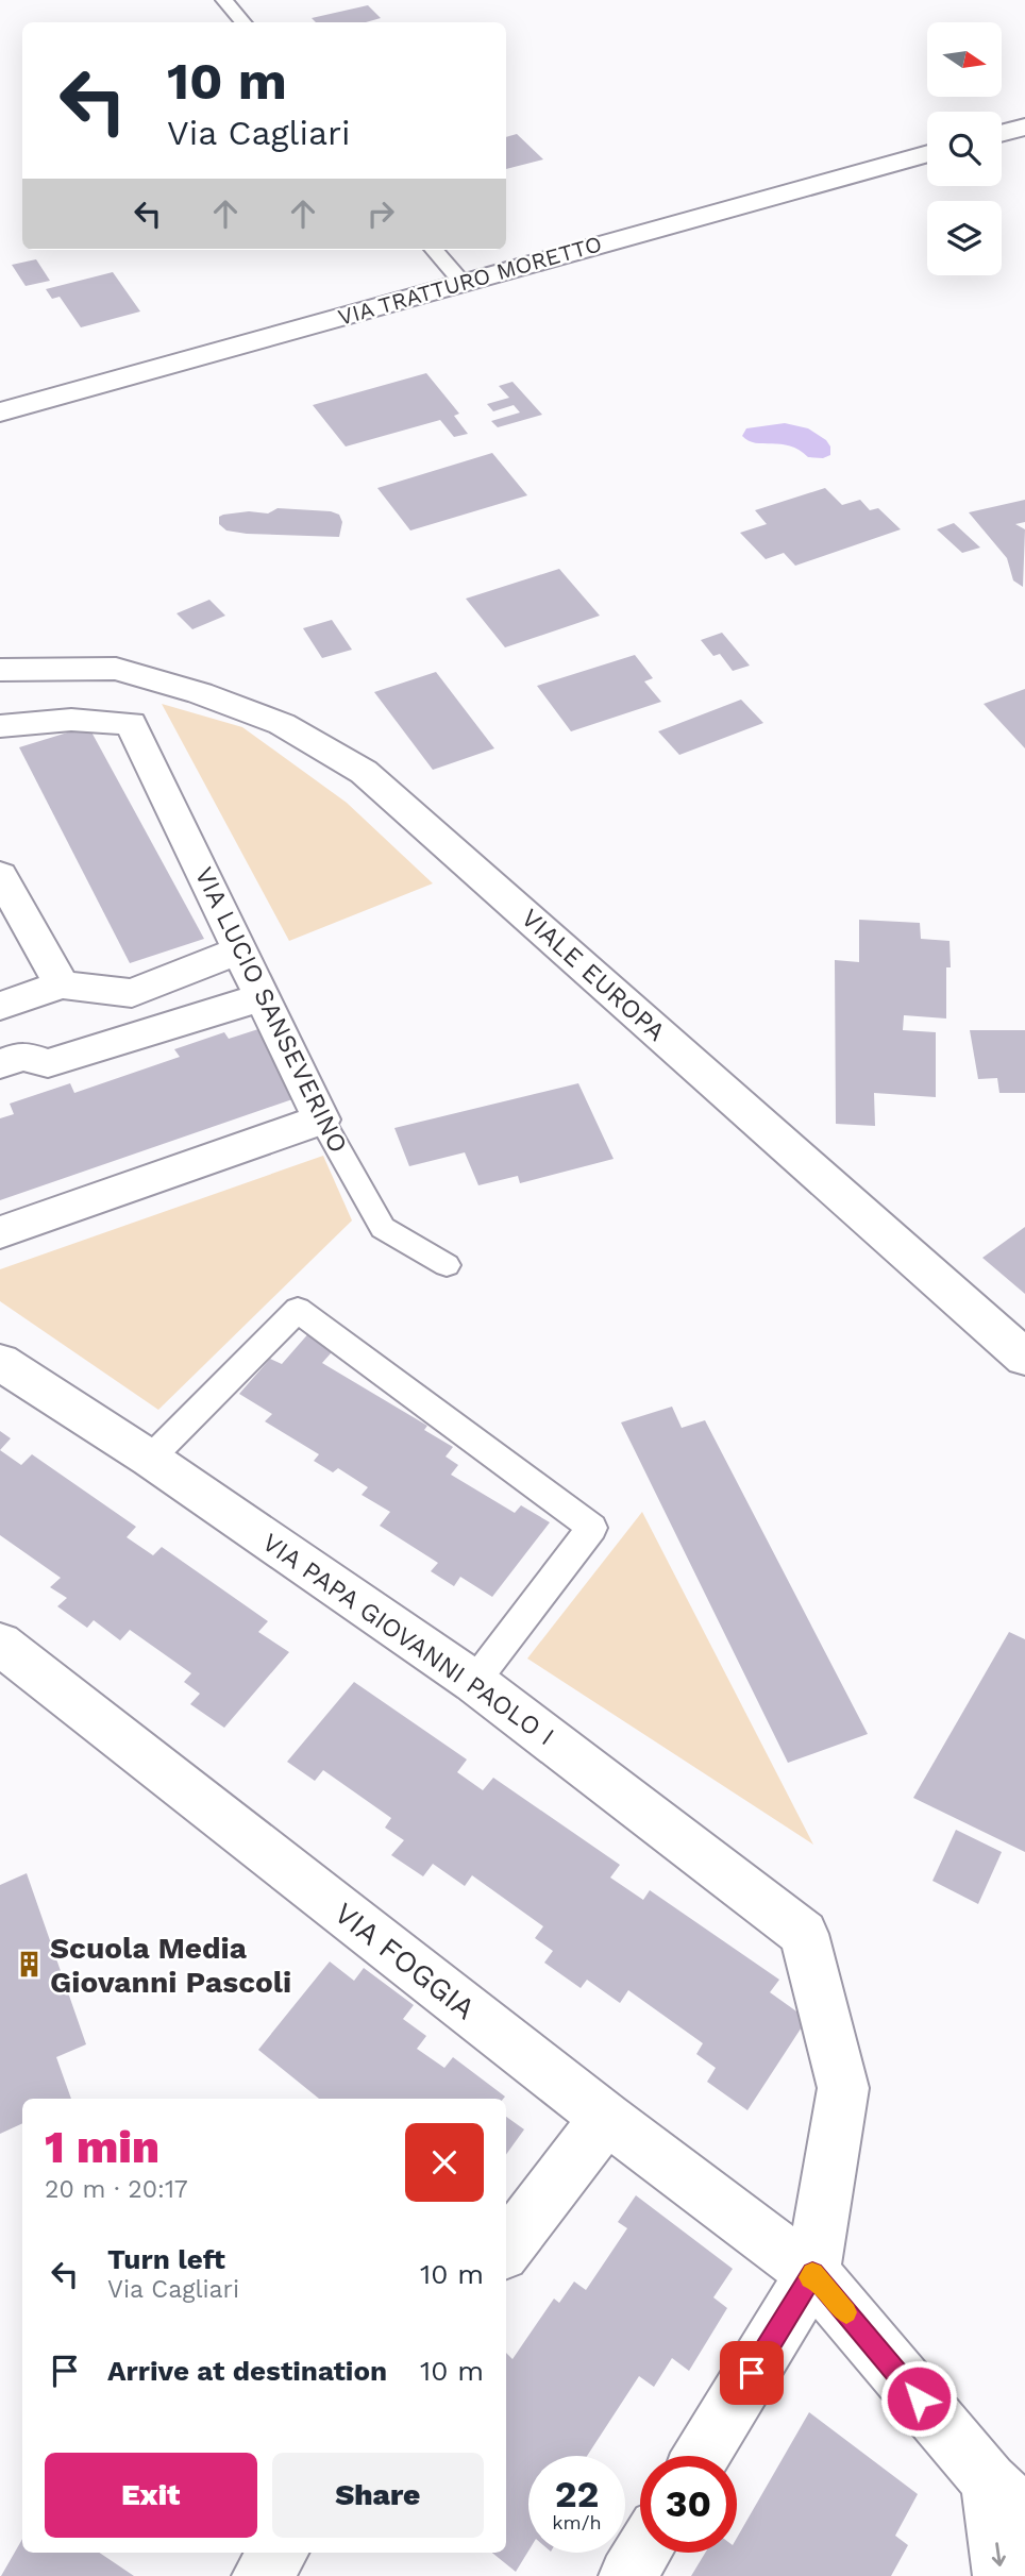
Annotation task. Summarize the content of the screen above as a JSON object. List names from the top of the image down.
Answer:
{
  "streets": {
    "street": [
      "VIA TRATTURO MORETTO",
      "VIALE EUROPA",
      "VIA LUCIO SANSEVERINO",
      "VIA PAPA GIOVANNI PAOLO I",
      "VIA FOGGIA"
    ]
  },
  "crossings": [
    ["VIA PAPA GIOVANNI PAOLO I", "VIA FOGGIA"]
  ],
  "places": {
    "building": ["Scuola Media Giovanni Pascoli"]
  },
  "north": "right",
  "page": {
    "turn": ["10 m", "Via Cagliari"],
    "heading": ["1 min", "20 m · 20:17"],
    "list": [
      {
        "name": "Turn left",
        "note": "Via Cagliari",
        "value": "10 m"
      },
      {
        "name": "Arrive at destination",
        "value": "10 m"
      }
    ],
    "buttons": ["Exit", "Share"],
    "speed": "22 km/h",
    "limit": "30"
  }
}
